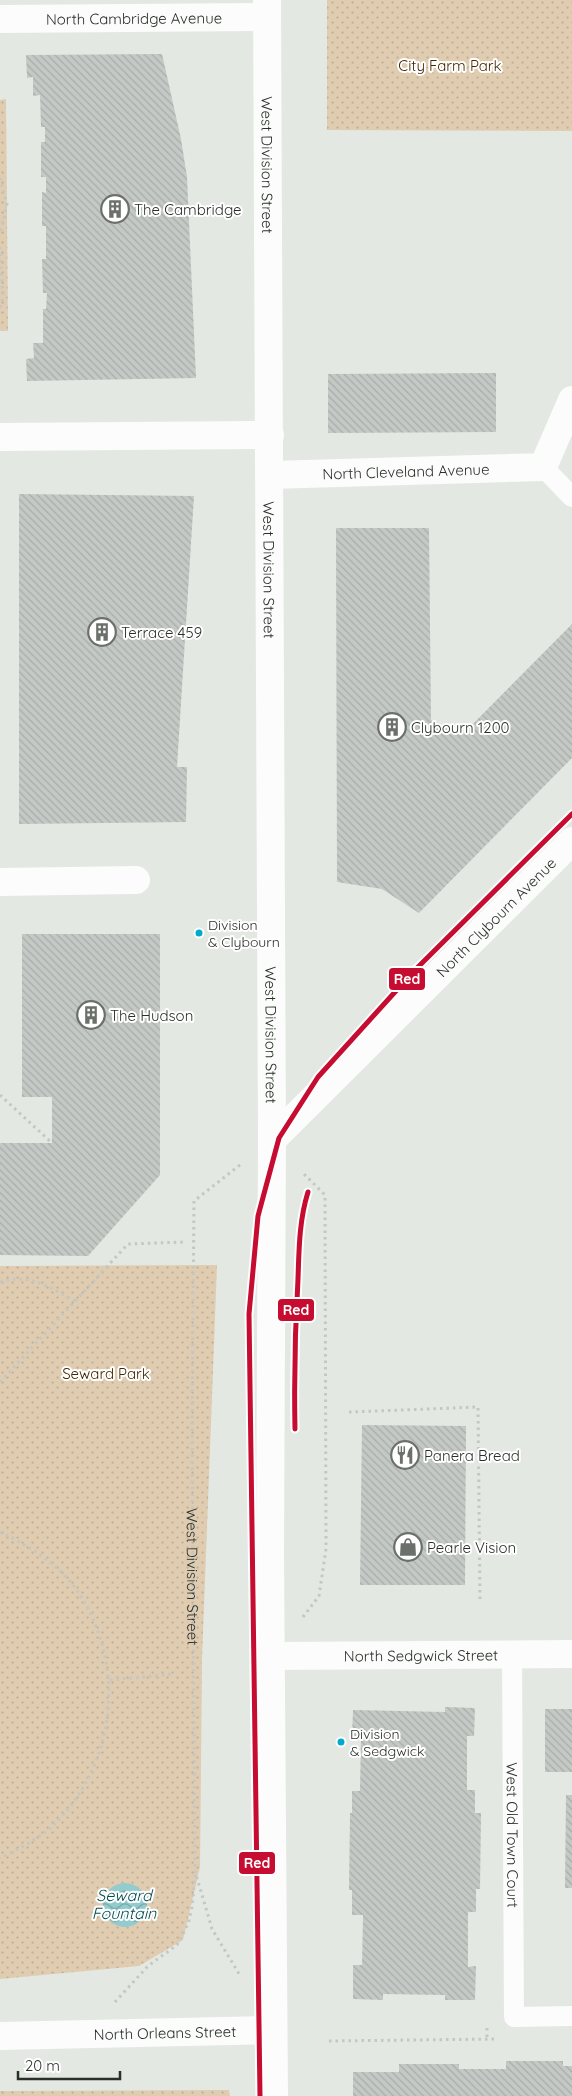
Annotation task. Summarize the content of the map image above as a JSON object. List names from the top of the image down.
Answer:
{
  "streets": {
    "main road": [
      "North Cambridge Avenue",
      "West Division Street",
      "North Cleveland Avenue",
      "North Clybourn Avenue",
      "North Sedgwick Street",
      "North Orleans Street"
    ],
    "lane": ["West Old Town Court"]
  },
  "crossings": [
    ["North Cambridge Avenue", "West Division Street"],
    ["West Division Street", "North Cleveland Avenue"],
    ["West Division Street", "North Clybourn Avenue"],
    ["West Division Street", "North Sedgwick Street"],
    ["West Division Street", "North Orleans Street"],
    ["North Sedgwick Street", "West Old Town Court"]
  ],
  "water": ["Seward Fountain"],
  "parks": ["City Farm Park", "Seward Park"],
  "places": {
    "building": [
      "The Cambridge",
      "Terrace 459",
      "Clybourn 1200",
      "The Hudson"
    ],
    "other": ["Division & Clybourn", "Division & Sedgwick"],
    "restaurant": ["Panera Bread"],
    "shop": ["Pearle Vision"]
  },
  "lines": ["transit line Red"],
  "scale_bar": "20 m"
}
